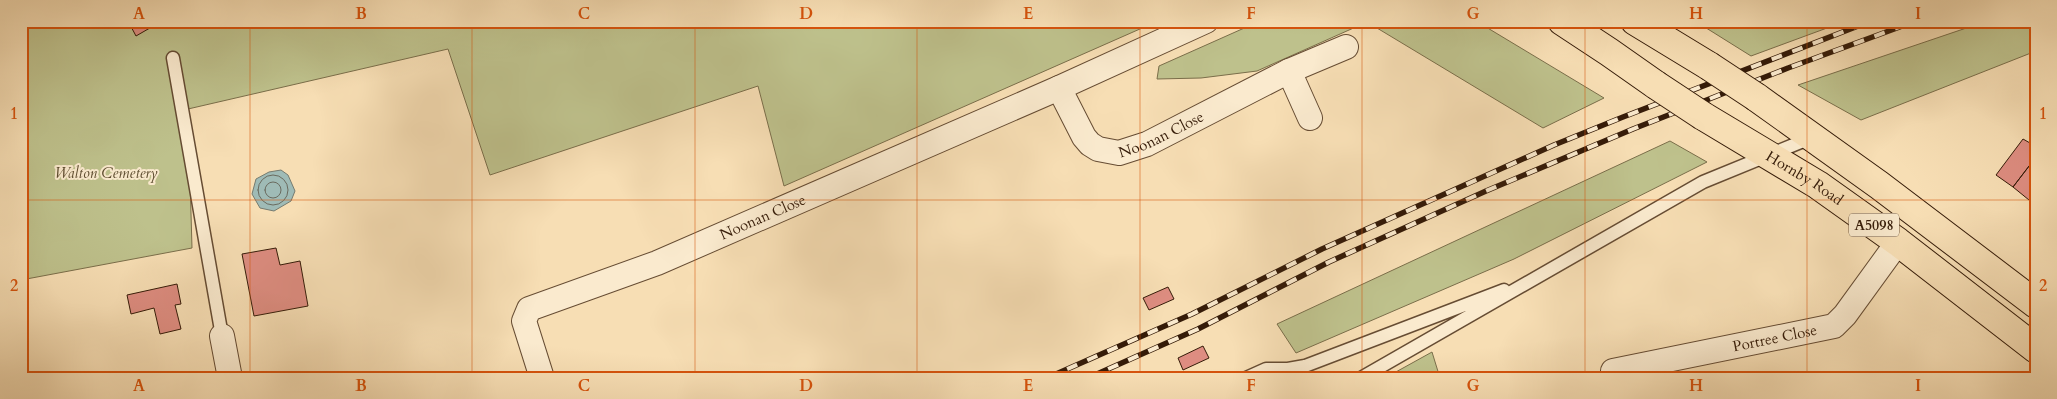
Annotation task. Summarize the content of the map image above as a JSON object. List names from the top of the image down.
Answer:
{
  "streets": {
    "main road": ["Hornby Road", "A5098"],
    "street": ["Noonan Close", "Portree Close"]
  },
  "crossings": [
    ["Hornby Road", "Portree Close"]
  ],
  "parks": ["Walton Cemetery"],
  "grid": {
    "columns": [
      "A",
      "B",
      "C",
      "D",
      "E",
      "F",
      "G",
      "H",
      "I"
    ],
    "rows": ["1", "2"]
  }
}
